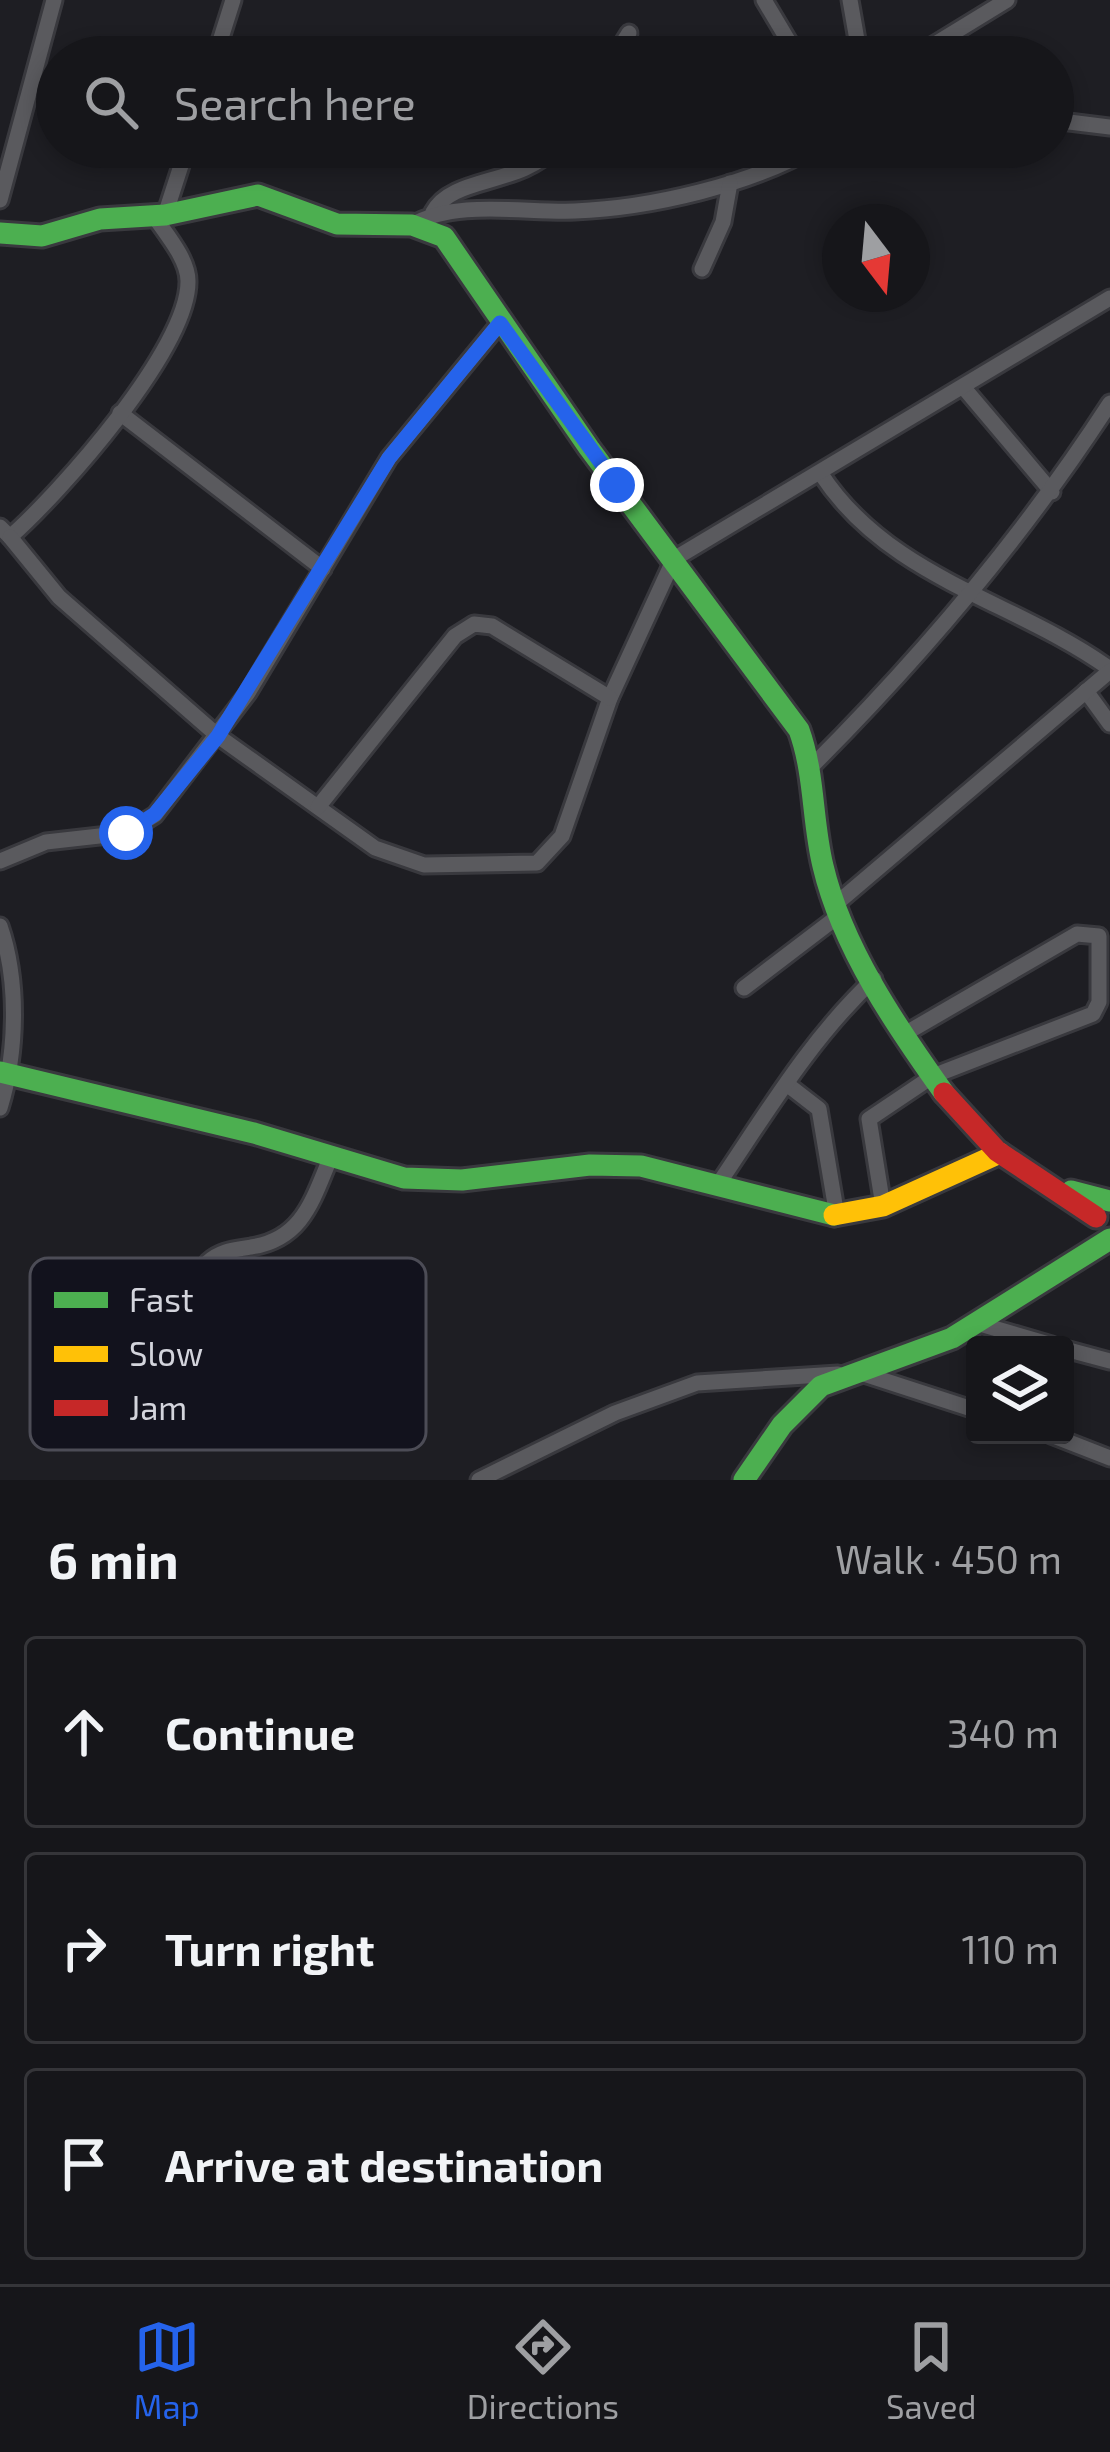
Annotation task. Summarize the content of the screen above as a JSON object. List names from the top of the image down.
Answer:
{
  "legend": ["Fast", "Slow", "Jam"],
  "north": "bottom",
  "page": {
    "search": "Search here",
    "heading": ["6 min", "Walk · 450 m"],
    "list": [
      ["Continue", "340 m"],
      ["Turn right", "110 m"],
      "Arrive at destination"
    ],
    "nav": ["Map", "Directions", "Saved"]
  }
}
